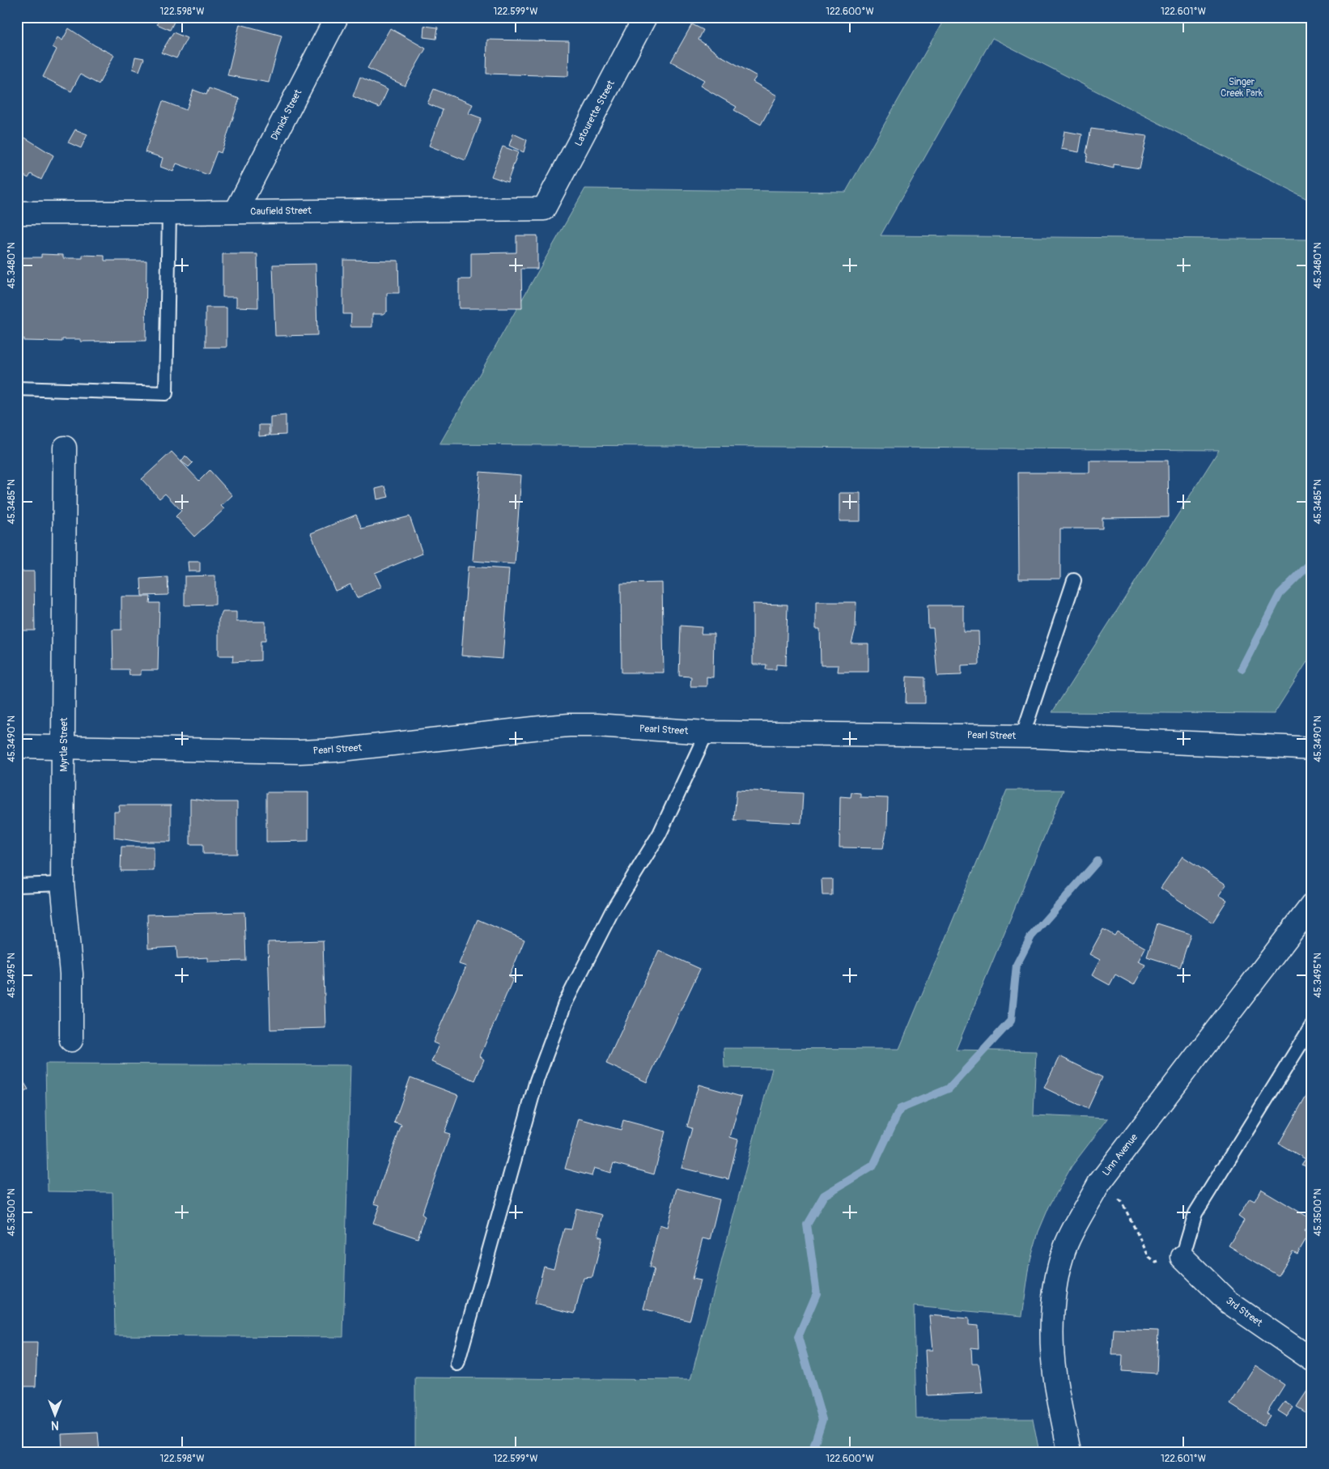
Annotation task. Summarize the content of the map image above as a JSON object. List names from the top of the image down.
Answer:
{
  "streets": {
    "street": [
      "Latourette Street",
      "Dimick Street",
      "Caufield Street",
      "Pearl Street",
      "Myrtle Street",
      "Linn Avenue",
      "3rd Street"
    ]
  },
  "crossings": [
    ["Latourette Street", "Caufield Street"],
    ["Dimick Street", "Caufield Street"],
    ["Pearl Street", "Myrtle Street"]
  ],
  "parks": ["Singer Creek Park"],
  "north": "bottom",
  "coordinates": [
    "122.598°W",
    "122.599°W",
    "122.600°W",
    "122.601°W",
    "45.3480°N",
    "45.3485°N",
    "45.3490°N",
    "45.3495°N",
    "45.3500°N"
  ]
}
